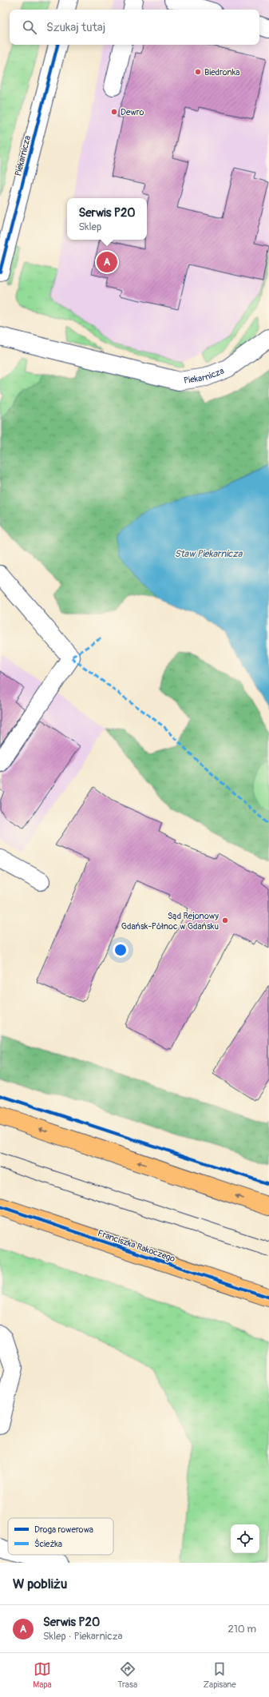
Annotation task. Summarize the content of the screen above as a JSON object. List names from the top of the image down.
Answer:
{
  "streets": {
    "main road": ["Franciszka Rakoczego"],
    "street": ["Piekarnicza"]
  },
  "water": ["Staw Piekarnicza"],
  "places": ["Biedronka", "Dewro", "Sąd Rejonowy Gdańsk-Północ w Gdańsku"],
  "legend": ["Droga rowerowa", "Ścieżka"],
  "page": {
    "search": "Szukaj tutaj",
    "popup": ["Serwis P20", "Sklep"],
    "pins": "A",
    "heading": "W pobliżu",
    "list": [
      {
        "mark": "A",
        "name": "Serwis P20",
        "note": "Sklep · Piekarnicza",
        "value": "210 m"
      }
    ],
    "nav": ["Mapa", "Trasa", "Zapisane"]
  }
}
